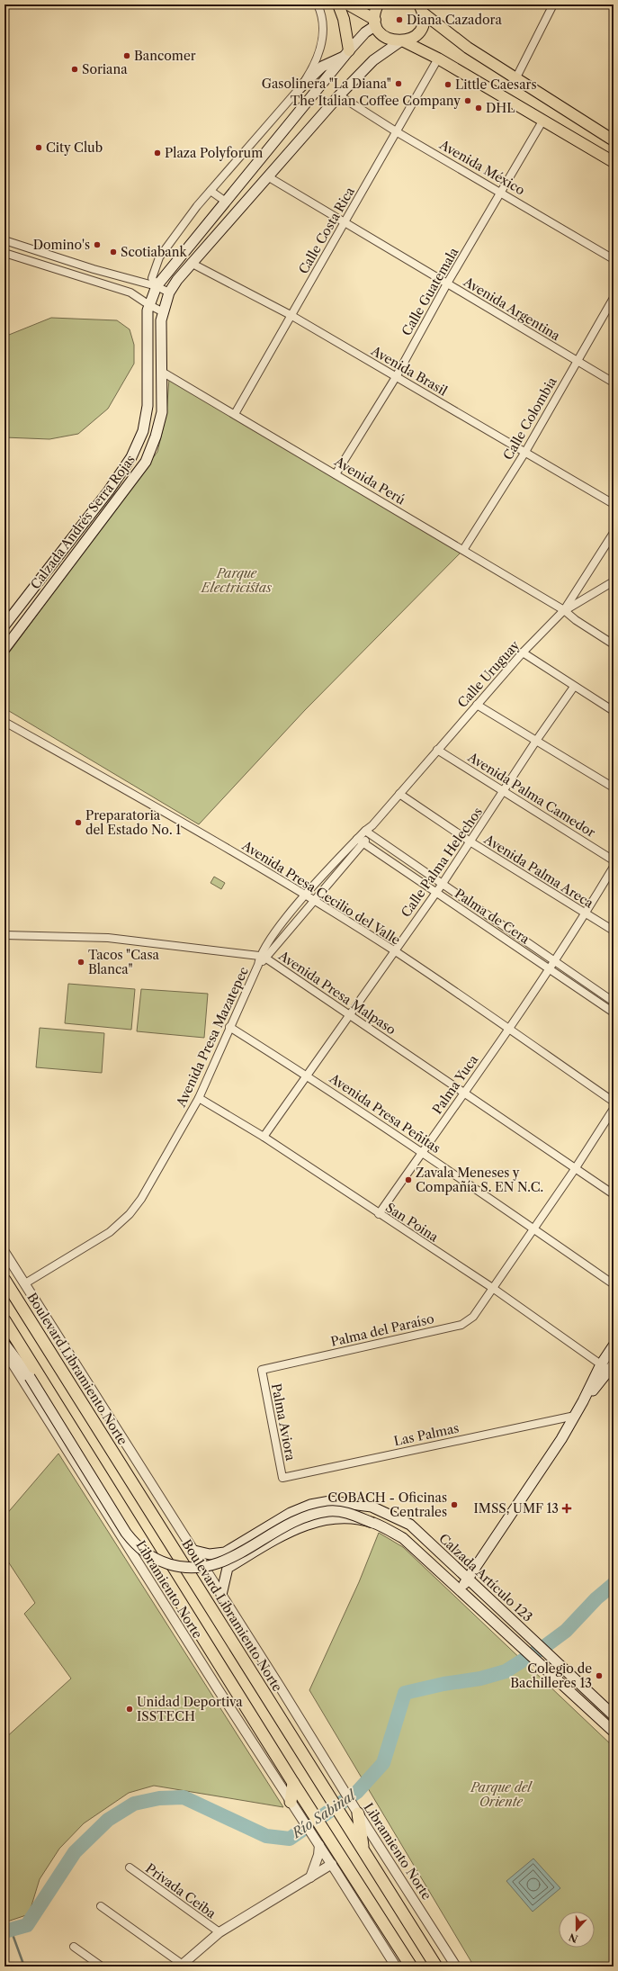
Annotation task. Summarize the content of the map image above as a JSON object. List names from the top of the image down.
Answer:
{
  "streets": {
    "highway": ["Boulevard Libramiento Norte"],
    "main road": ["Calzada Andrés Serra Rojas", "Calzada Artículo 123"],
    "street": [
      "Avenida México",
      "Calle Costa Rica",
      "Calle Guatemala",
      "Avenida Argentina",
      "Avenida Brasil",
      "Calle Colombia",
      "Avenida Perú",
      "Calle Uruguay",
      "Avenida Palma Camedor",
      "Calle Palma Helechos",
      "Avenida Palma Areca",
      "Avenida Presa Cecilio del Valle",
      "Palma de Cera",
      "Avenida Presa Malpaso",
      "Avenida Presa Mazatepec",
      "Palma Yuca",
      "Avenida Presa Peñitas",
      "San Poina",
      "Palma del Paraíso",
      "Palma Aviora",
      "Las Palmas",
      "Libramiento Norte",
      "Privada Ceiba"
    ]
  },
  "crossings": [
    ["Avenida México", "Calle Costa Rica"],
    ["Avenida México", "Calle Guatemala"],
    ["Avenida México", "Calzada Andrés Serra Rojas"],
    ["Calle Costa Rica", "Avenida Argentina"],
    ["Calle Costa Rica", "Avenida Brasil"],
    ["Calle Costa Rica", "Avenida Perú"],
    ["Calle Guatemala", "Avenida Argentina"],
    ["Calle Guatemala", "Avenida Brasil"],
    ["Calle Guatemala", "Avenida Perú"],
    ["Avenida Argentina", "Calle Colombia"],
    ["Avenida Argentina", "Calzada Andrés Serra Rojas"],
    ["Avenida Brasil", "Calle Colombia"],
    ["Avenida Brasil", "Calzada Andrés Serra Rojas"],
    ["Calle Colombia", "Avenida Perú"],
    ["Avenida Perú", "Calzada Andrés Serra Rojas"],
    ["Avenida Perú", "Calle Uruguay"],
    ["Calle Uruguay", "Avenida Palma Camedor"],
    ["Calle Uruguay", "Avenida Palma Areca"],
    ["Calle Uruguay", "Palma de Cera"],
    ["Calle Uruguay", "Avenida Presa Mazatepec"],
    ["Avenida Palma Camedor", "Calle Palma Helechos"],
    ["Calle Palma Helechos", "Avenida Palma Areca"],
    ["Calle Palma Helechos", "Avenida Presa Cecilio del Valle"],
    ["Calle Palma Helechos", "Palma de Cera"],
    ["Calle Palma Helechos", "Avenida Presa Malpaso"],
    ["Calle Palma Helechos", "Avenida Presa Peñitas"],
    ["Calle Palma Helechos", "San Poina"],
    ["Avenida Palma Areca", "Palma Yuca"],
    ["Avenida Presa Cecilio del Valle", "Avenida Presa Mazatepec"],
    ["Avenida Presa Cecilio del Valle", "Palma Yuca"],
    ["Palma de Cera", "Avenida Presa Mazatepec"],
    ["Palma de Cera", "Palma Yuca"],
    ["Avenida Presa Malpaso", "Avenida Presa Mazatepec"],
    ["Avenida Presa Malpaso", "Palma Yuca"],
    ["Avenida Presa Malpaso", "Palma del Paraíso"],
    ["Avenida Presa Mazatepec", "Avenida Presa Peñitas"],
    ["Avenida Presa Mazatepec", "San Poina"],
    ["Avenida Presa Mazatepec", "Libramiento Norte"],
    ["Palma Yuca", "Avenida Presa Peñitas"],
    ["Palma Yuca", "San Poina"],
    ["Avenida Presa Peñitas", "Palma del Paraíso"],
    ["San Poina", "Palma del Paraíso"],
    ["Palma del Paraíso", "Palma Aviora"],
    ["Palma Aviora", "Las Palmas"],
    ["Calzada Artículo 123", "Libramiento Norte"]
  ],
  "water": ["Río Sabinal"],
  "parks": ["Parque Electricistas", "Parque del Oriente"],
  "places": {
    "other": [
      "Diana Cazadora",
      "Bancomer",
      "Soriana",
      "Gasolinera \"La Diana\"",
      "Little Caesars",
      "The Italian Coffee Company",
      "DHL",
      "City Club",
      "Plaza Polyforum",
      "Domino's",
      "Scotiabank",
      "Preparatoria del Estado No. 1",
      "Tacos \"Casa Blanca\"",
      "Zavala Meneses y Compañía S. EN N.C.",
      "COBACH - Oficinas Centrales",
      "Colegio de Bachilleres 13",
      "Unidad Deportiva ISSTECH"
    ],
    "health": ["IMSS, UMF 13"]
  },
  "north": "bottom"
}
